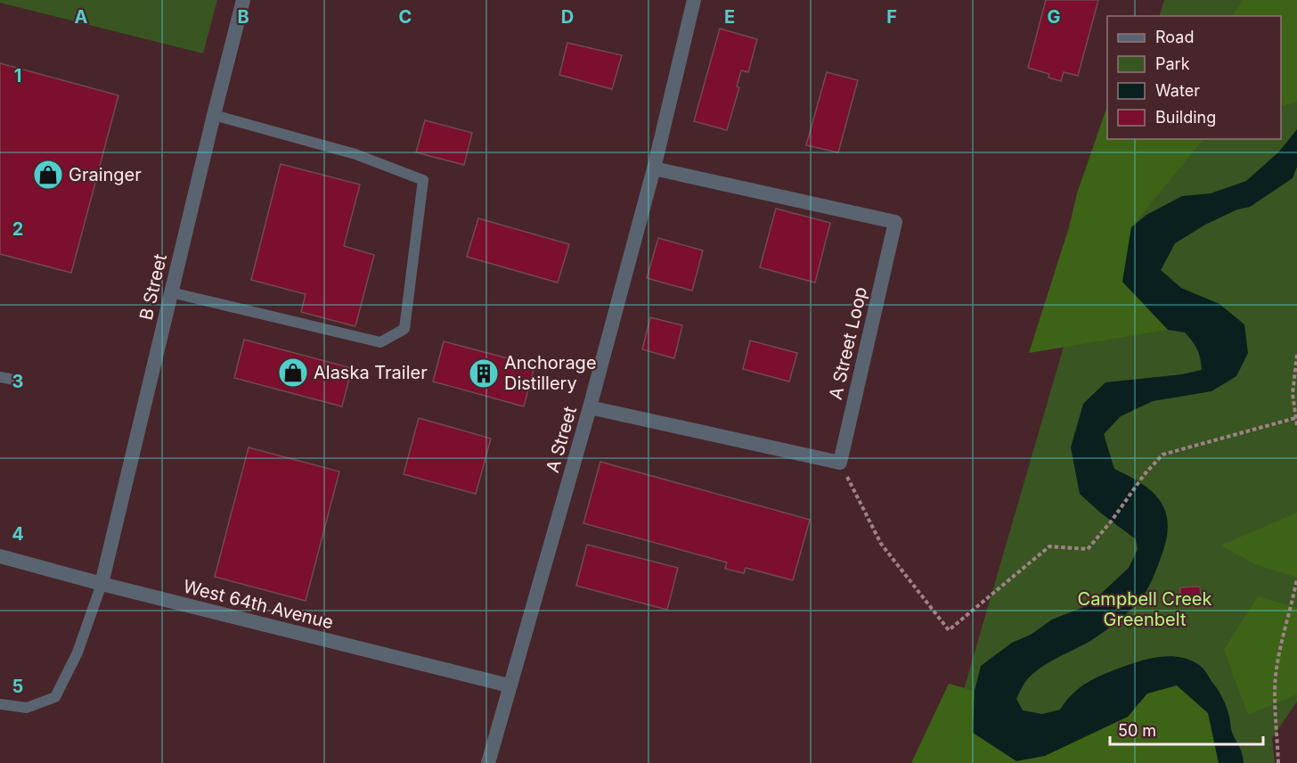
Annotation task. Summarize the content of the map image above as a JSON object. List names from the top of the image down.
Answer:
{
  "streets": {
    "street": [
      "B Street",
      "A Street Loop",
      "A Street",
      "West 64th Avenue"
    ]
  },
  "crossings": [
    ["B Street", "West 64th Avenue"],
    ["A Street Loop", "A Street"],
    ["A Street", "West 64th Avenue"]
  ],
  "parks": ["Campbell Creek Greenbelt"],
  "places": {
    "shop": ["Grainger", "Alaska Trailer"],
    "building": ["Anchorage Distillery"]
  },
  "legend": [
    "Road",
    "Park",
    "Water",
    "Building"
  ],
  "scale_bar": "50 m",
  "grid": {
    "columns": [
      "A",
      "B",
      "C",
      "D",
      "E",
      "F",
      "G"
    ],
    "rows": [
      "1",
      "2",
      "3",
      "4",
      "5"
    ]
  }
}
